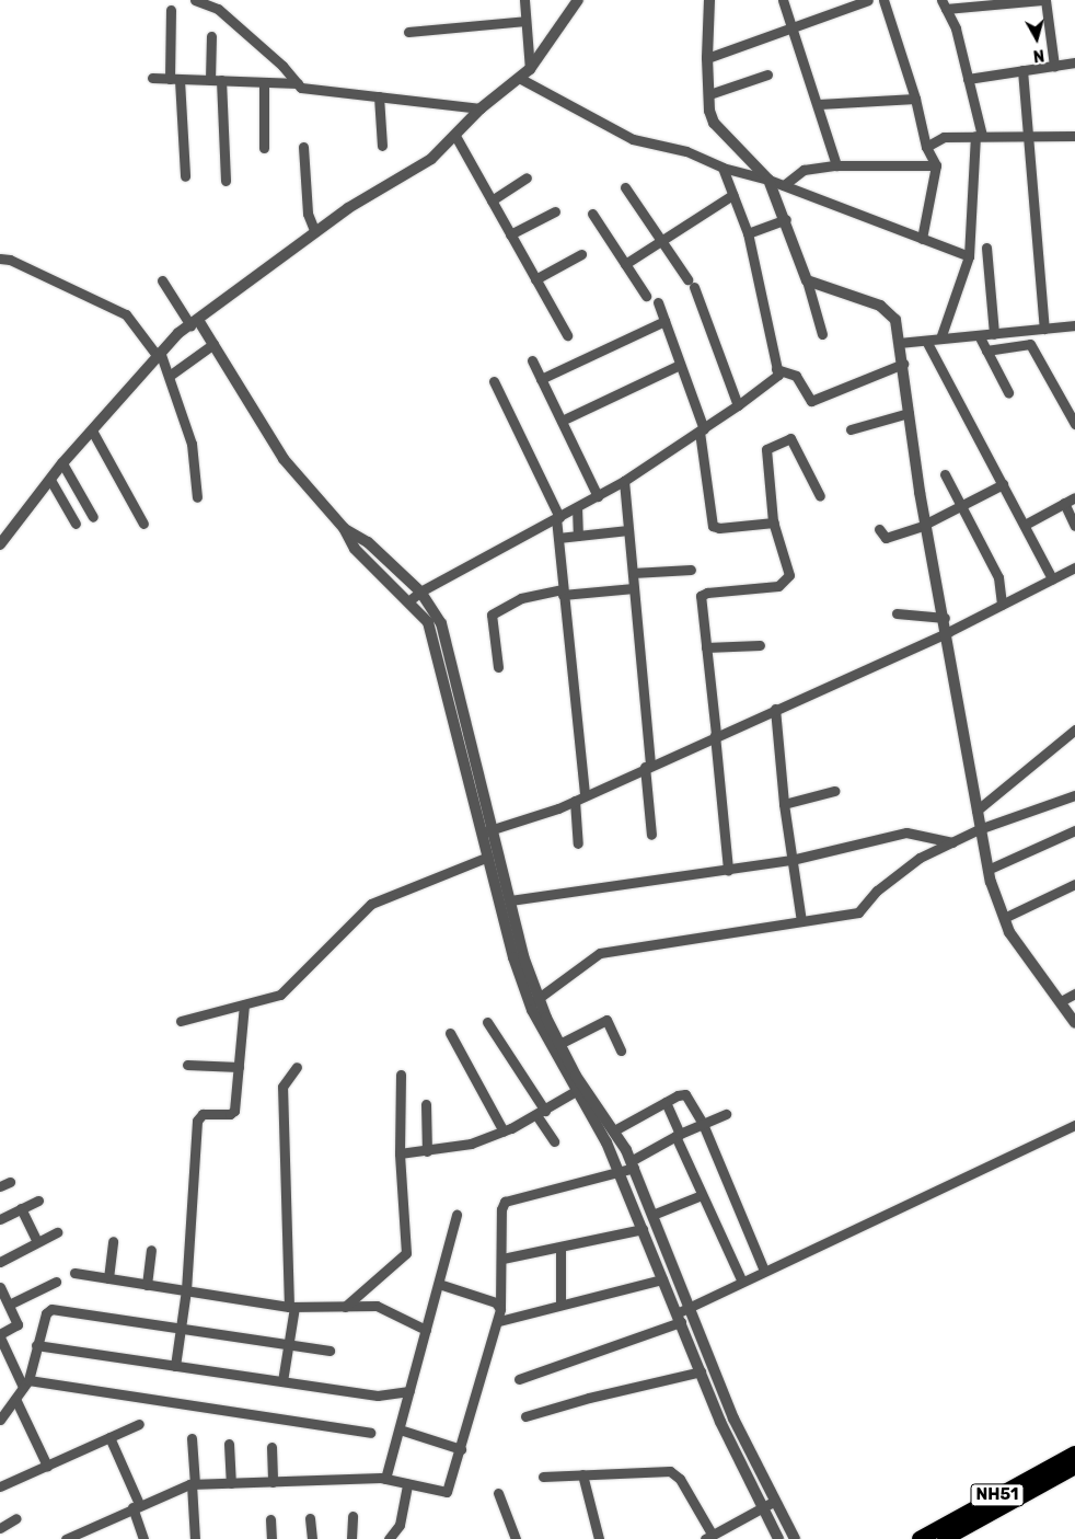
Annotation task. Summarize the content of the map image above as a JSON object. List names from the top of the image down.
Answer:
{
  "streets": {
    "highway": ["NH51"]
  },
  "north": "bottom"
}
